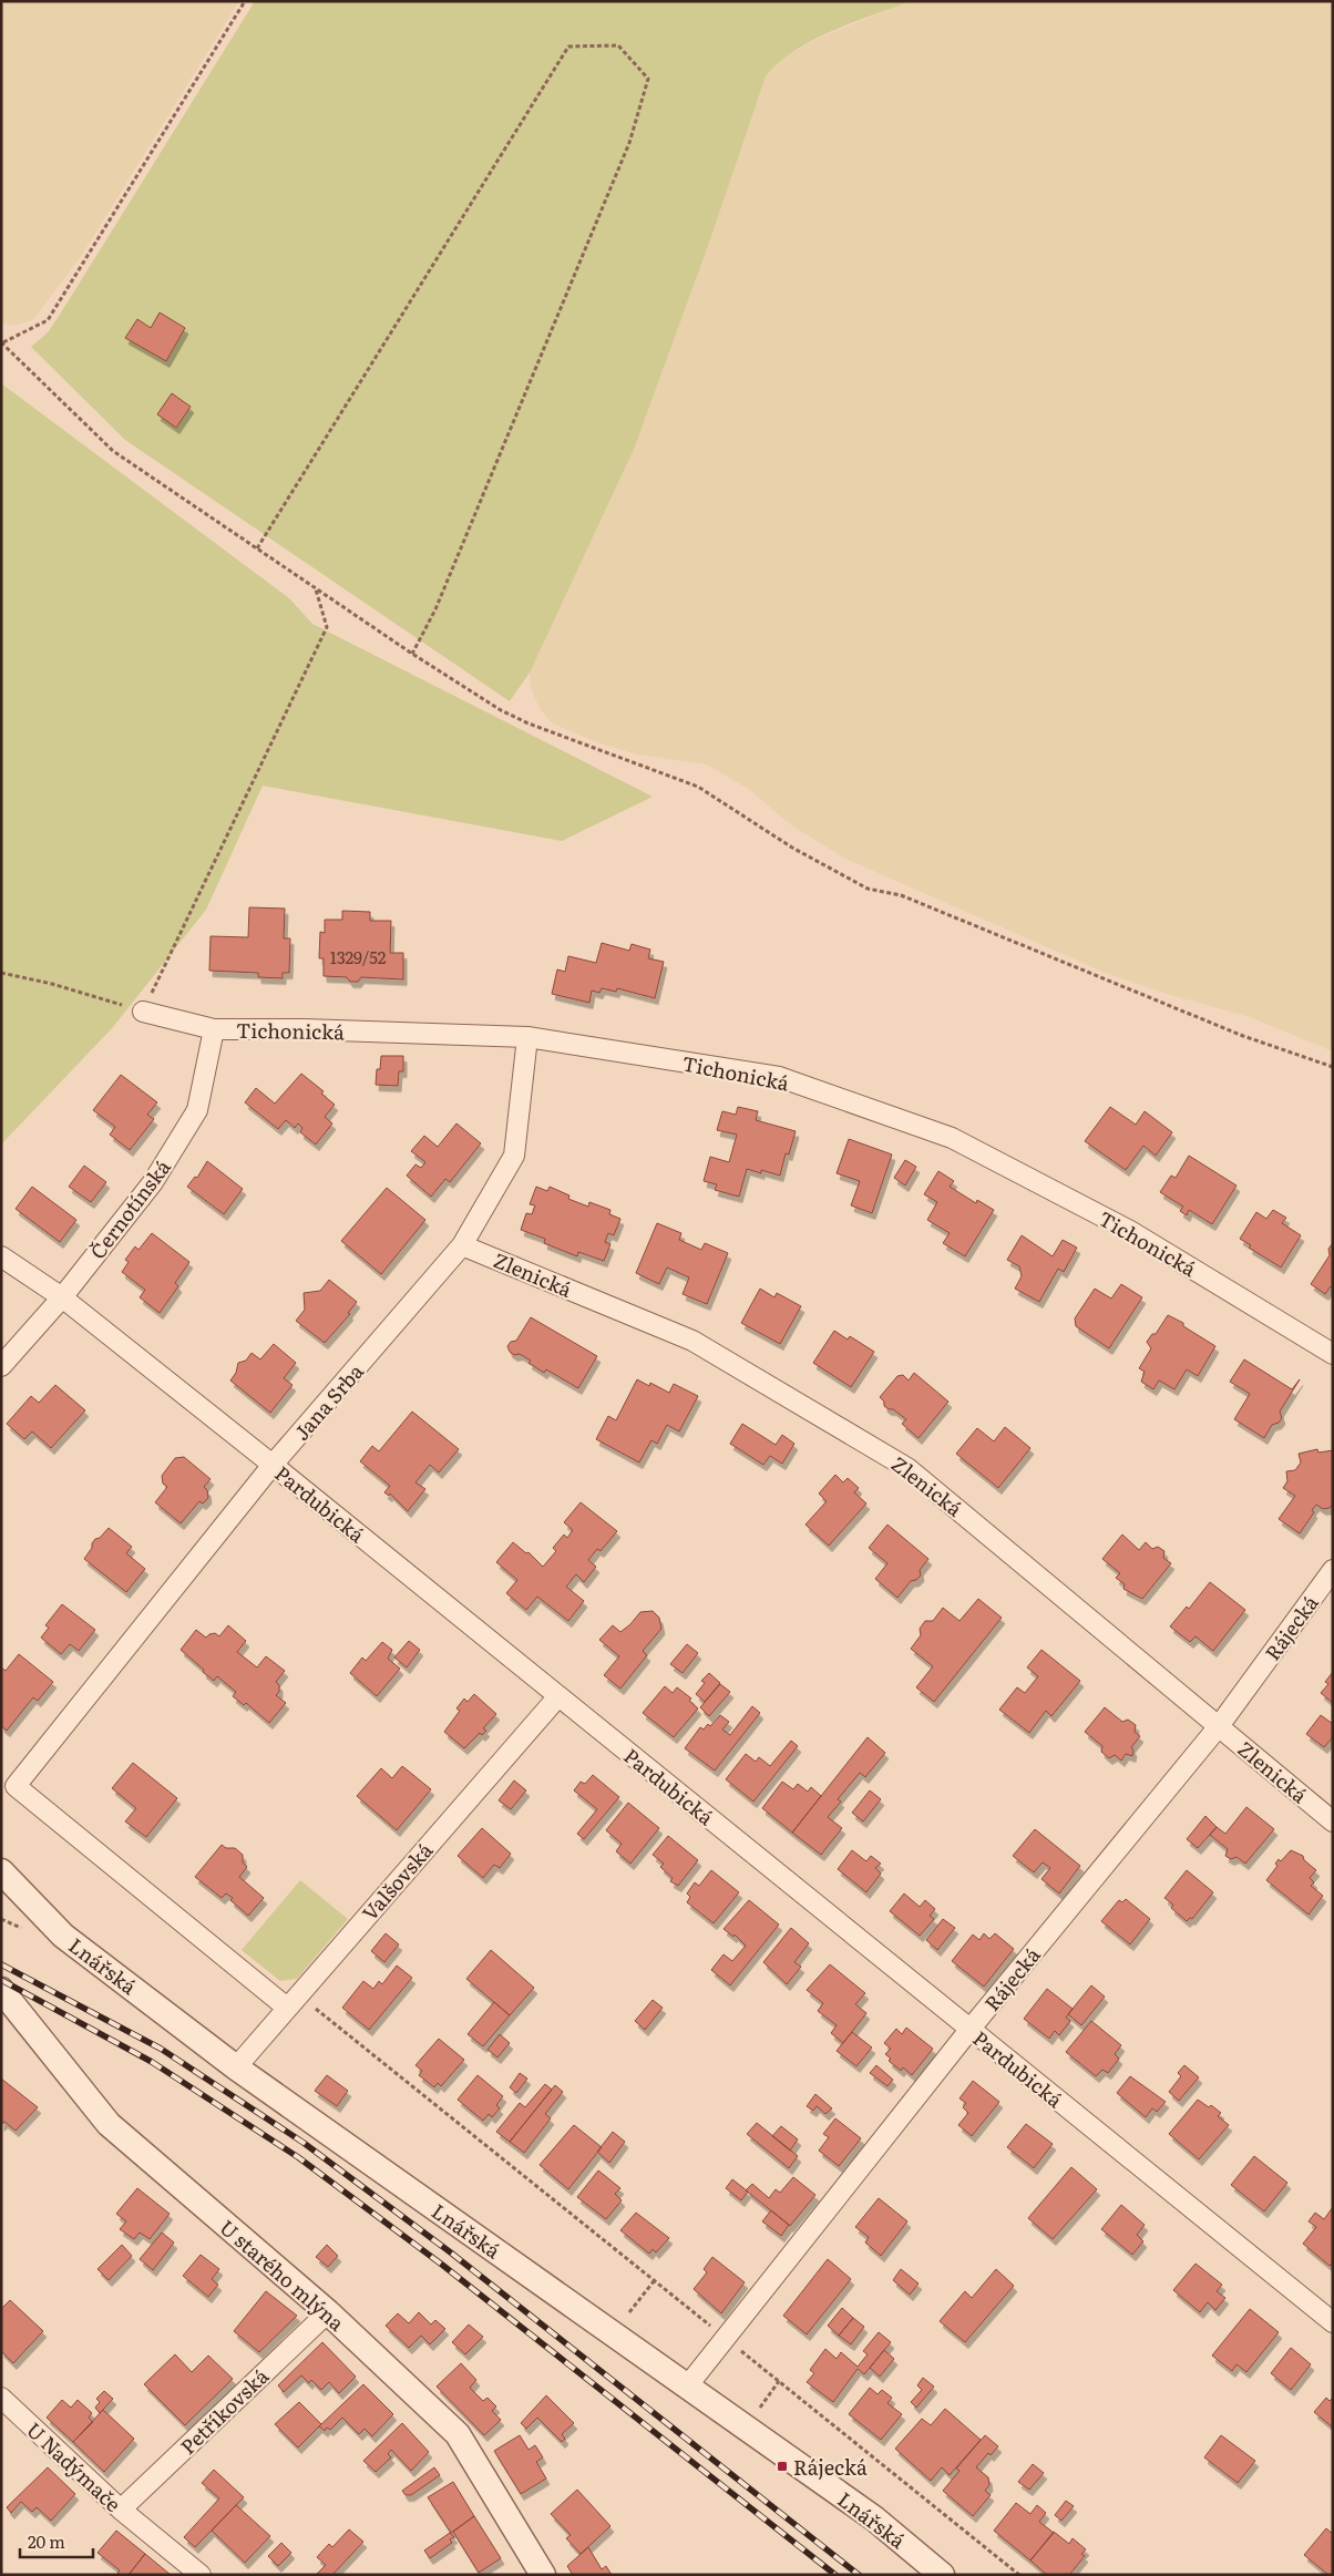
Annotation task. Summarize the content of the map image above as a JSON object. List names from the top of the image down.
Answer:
{
  "streets": {
    "street": [
      "Tichonická",
      "Černotínská",
      "Zlenická",
      "Jana Srba",
      "Pardubická",
      "Rájecká",
      "Valšovská",
      "Lnářská",
      "U starého mlýna",
      "Petříkovská",
      "U Nadýmače"
    ]
  },
  "crossings": [
    ["Tichonická", "Černotínská"],
    ["Tichonická", "Jana Srba"],
    ["Černotínská", "Pardubická"],
    ["Zlenická", "Jana Srba"],
    ["Zlenická", "Rájecká"],
    ["Jana Srba", "Pardubická"],
    ["Jana Srba", "Valšovská"],
    ["Pardubická", "Rájecká"],
    ["Pardubická", "Valšovská"],
    ["Rájecká", "Lnářská"],
    ["Valšovská", "Lnářská"],
    ["U starého mlýna", "Petříkovská"],
    ["Petříkovská", "U Nadýmače"]
  ],
  "places": {
    "transit": ["Rájecká"]
  },
  "house_numbers": ["1329/52"],
  "scale_bar": "20 m"
}
